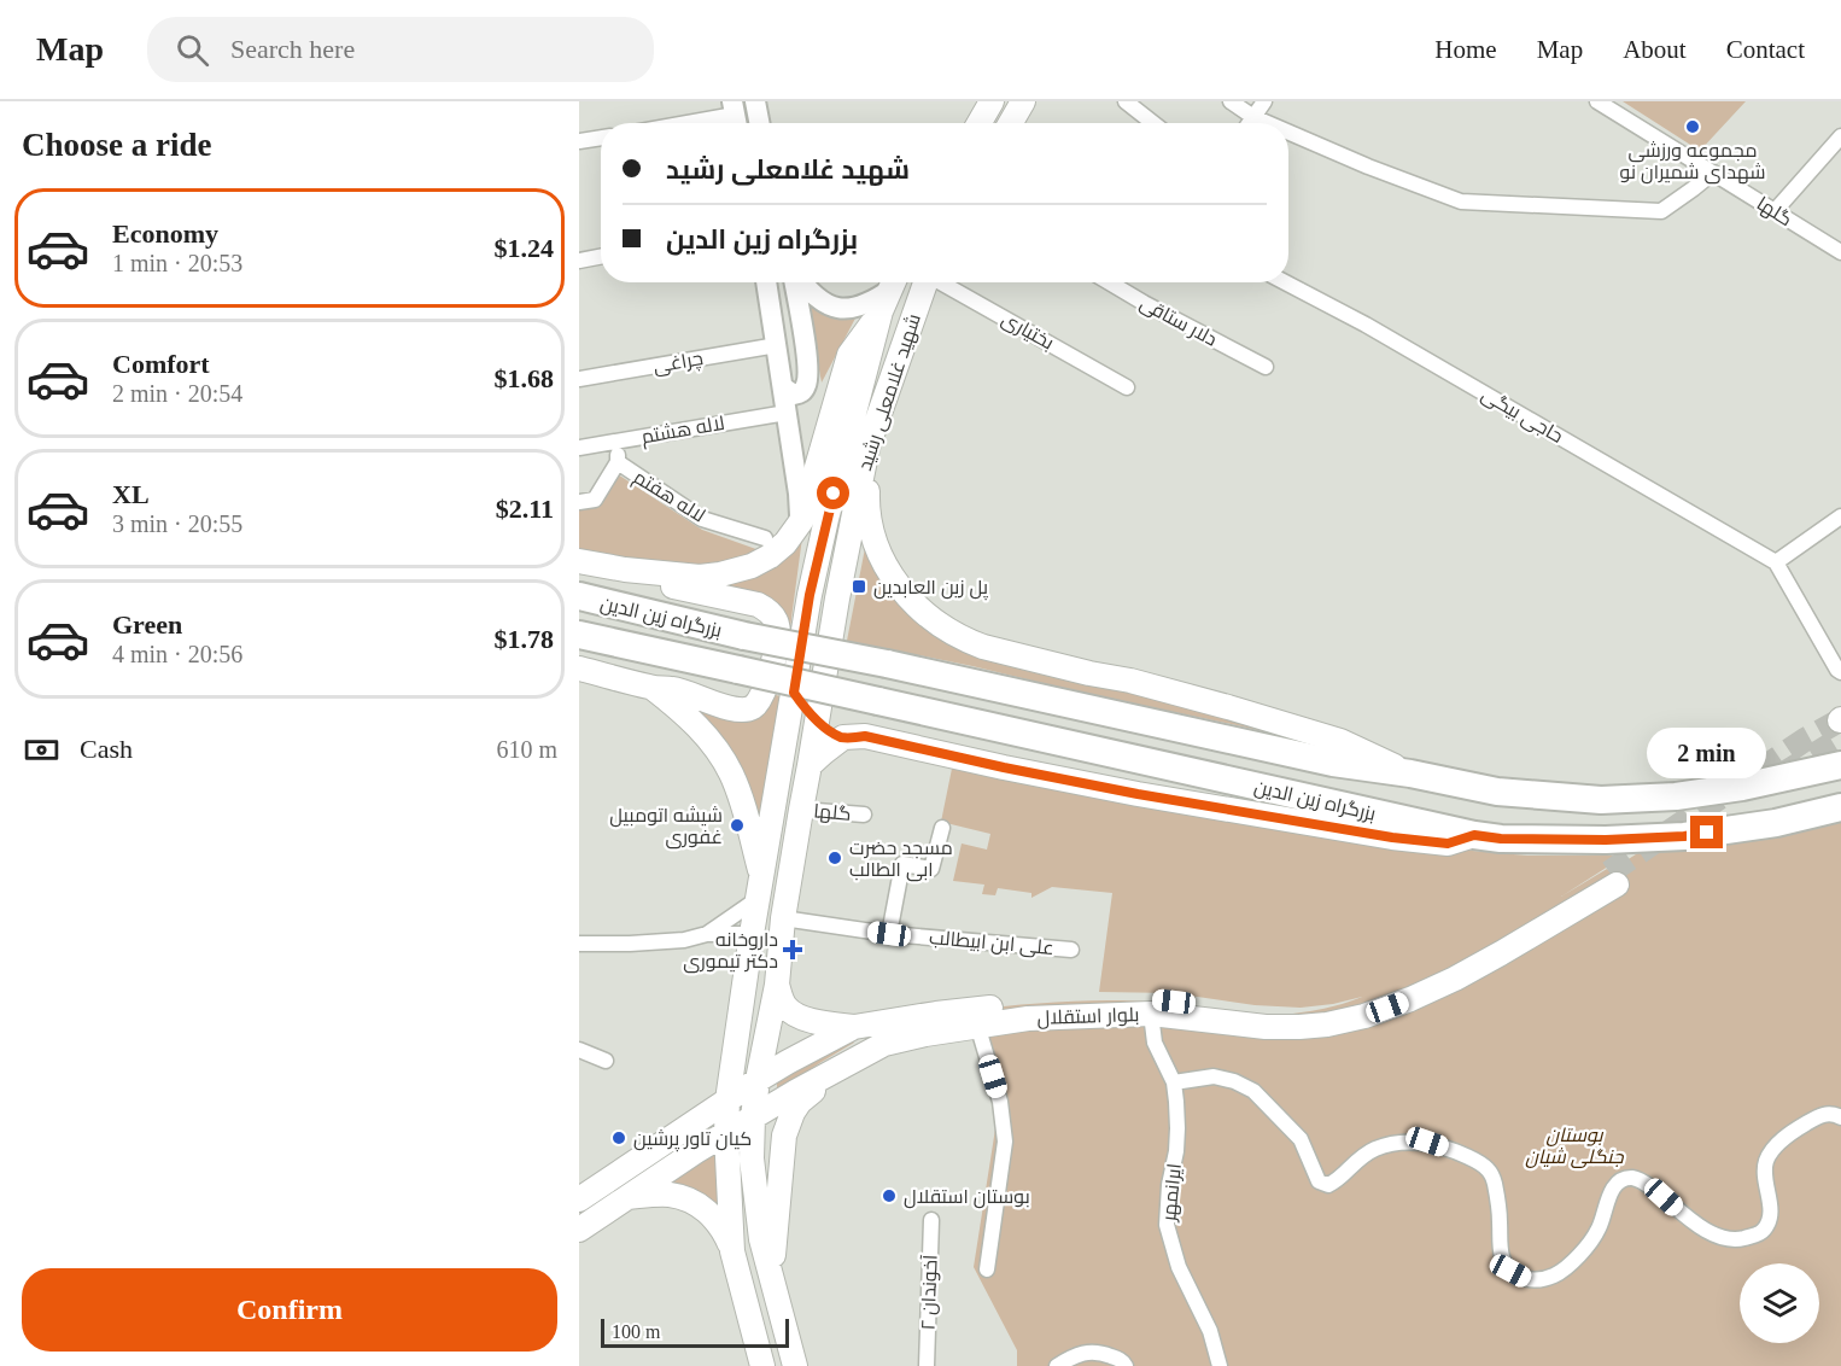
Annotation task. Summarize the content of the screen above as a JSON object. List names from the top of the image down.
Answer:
{
  "streets": {
    "highway": ["بزرگراه زین الدین"],
    "main road": ["شهید غلامعلی رشید", "بلوار استقلال"],
    "street": [
      "گلها",
      "دلار ستاقی",
      "بختیاری",
      "چراغی",
      "حاجی بیگی",
      "لاله هشتم",
      "لاله هفتم",
      "علی ابن ابیطالب",
      "ایرانمهر",
      "آخوندان ۲"
    ]
  },
  "crossings": [
    ["گلها", "شهید غلامعلی رشید"],
    ["شهید غلامعلی رشید", "علی ابن ابیطالب"],
    ["شهید غلامعلی رشید", "بلوار استقلال"],
    ["بلوار استقلال", "ایرانمهر"]
  ],
  "parks": ["بوستان جنگلی شیان"],
  "places": {
    "other": [
      "مجموعه ورزشی شهدای شمیران نو",
      "شیشه اتومبیل غفوری",
      "مسجد حضرت ابی الطالب",
      "کیان تاور پرشین",
      "بوستان استقلال"
    ],
    "transit": ["پل زین العابدین"],
    "health": ["داروخانه دکتر تیموری"]
  },
  "scale_bar": "100 m",
  "page": {
    "header": "Map",
    "search": "Search here",
    "nav": [
      "Home",
      "Map",
      "About",
      "Contact"
    ],
    "heading": "Choose a ride",
    "banner": ["شهید غلامعلی رشید", "بزرگراه زین الدین"],
    "list": [
      {
        "name": "Economy",
        "note": "1 min · 20:53",
        "value": "$1.24"
      },
      {
        "name": "Comfort",
        "note": "2 min · 20:54",
        "value": "$1.68"
      },
      {
        "name": "XL",
        "note": "3 min · 20:55",
        "value": "$2.11"
      },
      {
        "name": "Green",
        "note": "4 min · 20:56",
        "value": "$1.78"
      }
    ],
    "pay": ["Cash", "610 m"],
    "bubble": "2 min",
    "buttons": "Confirm",
    "scale": "100 m"
  }
}
